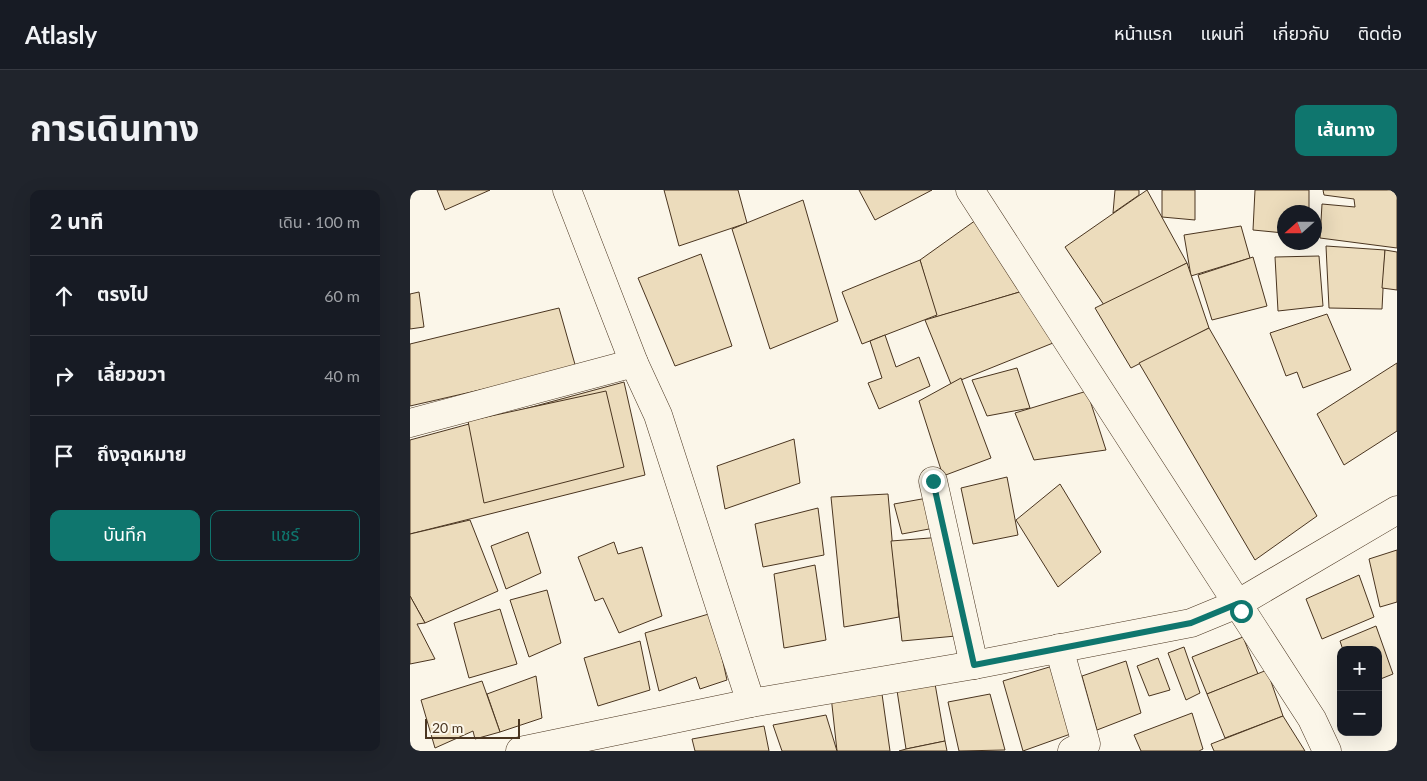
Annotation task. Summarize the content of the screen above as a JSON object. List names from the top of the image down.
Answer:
{
  "scale_bar": "20 m",
  "north": "left",
  "page": {
    "header": "Atlasly",
    "nav": [
      "หน้าแรก",
      "แผนที่",
      "เกี่ยวกับ",
      "ติดต่อ"
    ],
    "title": "การเดินทาง",
    "buttons": [
      "เส้นทาง",
      ["บันทึก", "แชร์"]
    ],
    "heading": ["2 นาที", "เดิน · 100 m"],
    "list": [
      ["ตรงไป", "60 m"],
      ["เลี้ยวขวา", "40 m"],
      "ถึงจุดหมาย"
    ],
    "map_buttons": ["+", "−"],
    "scale": "20 m"
  }
}
